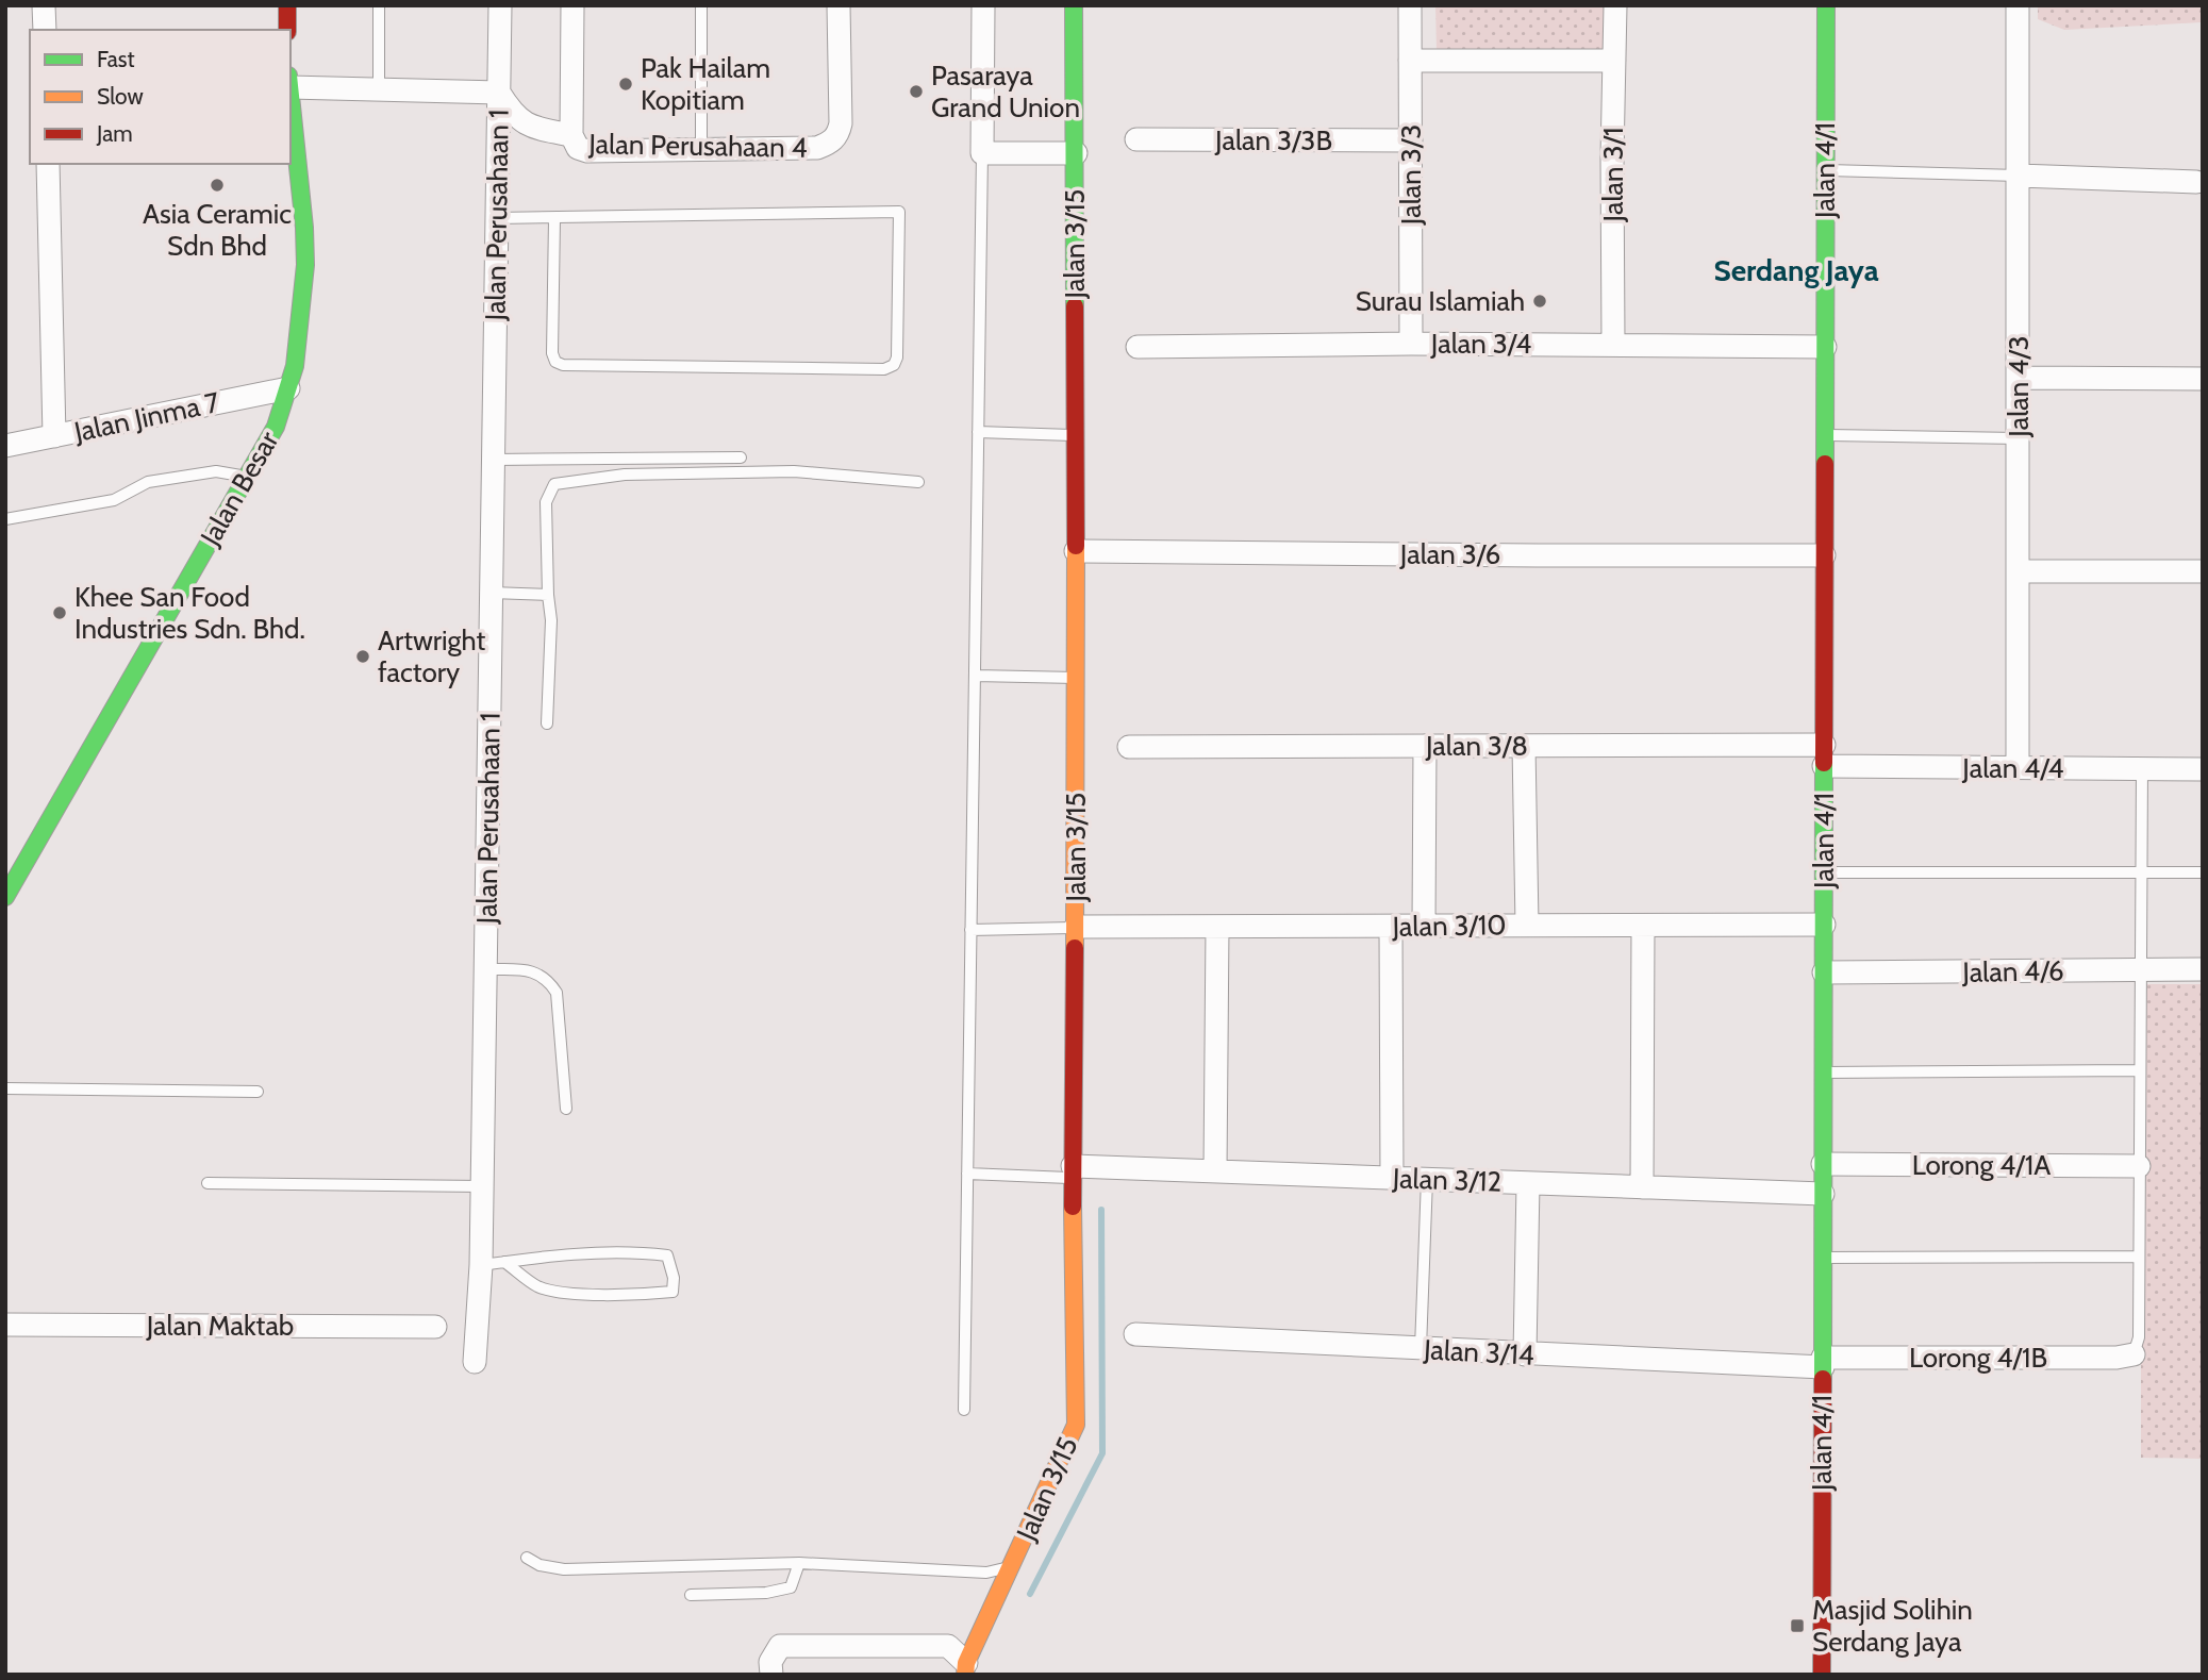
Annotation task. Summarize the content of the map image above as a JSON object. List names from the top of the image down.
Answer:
{
  "streets": {
    "street": [
      "Jalan 3/3B",
      "Jalan Perusahaan 4",
      "Jalan 4/1",
      "Jalan 3/3",
      "Jalan 3/1",
      "Jalan Perusahaan 1",
      "Jalan 3/15",
      "Jalan 3/4",
      "Jalan 4/3",
      "Jalan Jinma 7",
      "Jalan Besar",
      "Jalan 3/6",
      "Jalan 3/8",
      "Jalan 4/4",
      "Jalan 3/10",
      "Jalan 4/6",
      "Lorong 4/1A",
      "Jalan 3/12",
      "Jalan Maktab",
      "Jalan 3/14",
      "Lorong 4/1B"
    ]
  },
  "crossings": [
    ["Jalan 3/3B", "Jalan 3/3"],
    ["Jalan Perusahaan 4", "Jalan Perusahaan 1"],
    ["Jalan 4/1", "Jalan 3/4"],
    ["Jalan 4/1", "Jalan 3/6"],
    ["Jalan 4/1", "Jalan 3/8"],
    ["Jalan 4/1", "Jalan 4/4"],
    ["Jalan 4/1", "Jalan 3/10"],
    ["Jalan 4/1", "Jalan 4/6"],
    ["Jalan 4/1", "Lorong 4/1A"],
    ["Jalan 4/1", "Jalan 3/12"],
    ["Jalan 4/1", "Jalan 3/14"],
    ["Jalan 4/1", "Lorong 4/1B"],
    ["Jalan 3/3", "Jalan 3/4"],
    ["Jalan 3/1", "Jalan 3/4"],
    ["Jalan 3/15", "Jalan 3/6"],
    ["Jalan 3/15", "Jalan 3/10"],
    ["Jalan 3/15", "Jalan 3/12"],
    ["Jalan 4/3", "Jalan 4/4"],
    ["Jalan Jinma 7", "Jalan Besar"],
    ["Jalan 3/8", "Jalan 4/4"],
    ["Jalan 3/14", "Lorong 4/1B"]
  ],
  "districts": ["Serdang Jaya"],
  "places": {
    "other": [
      "Pak Hailam Kopitiam",
      "Pasaraya Grand Union",
      "Asia Ceramic Sdn Bhd",
      "Surau Islamiah",
      "Khee San Food Industries Sdn. Bhd.",
      "Artwright factory"
    ],
    "transit": ["Masjid Solihin Serdang Jaya"]
  },
  "legend": ["Fast", "Slow", "Jam"]
}
